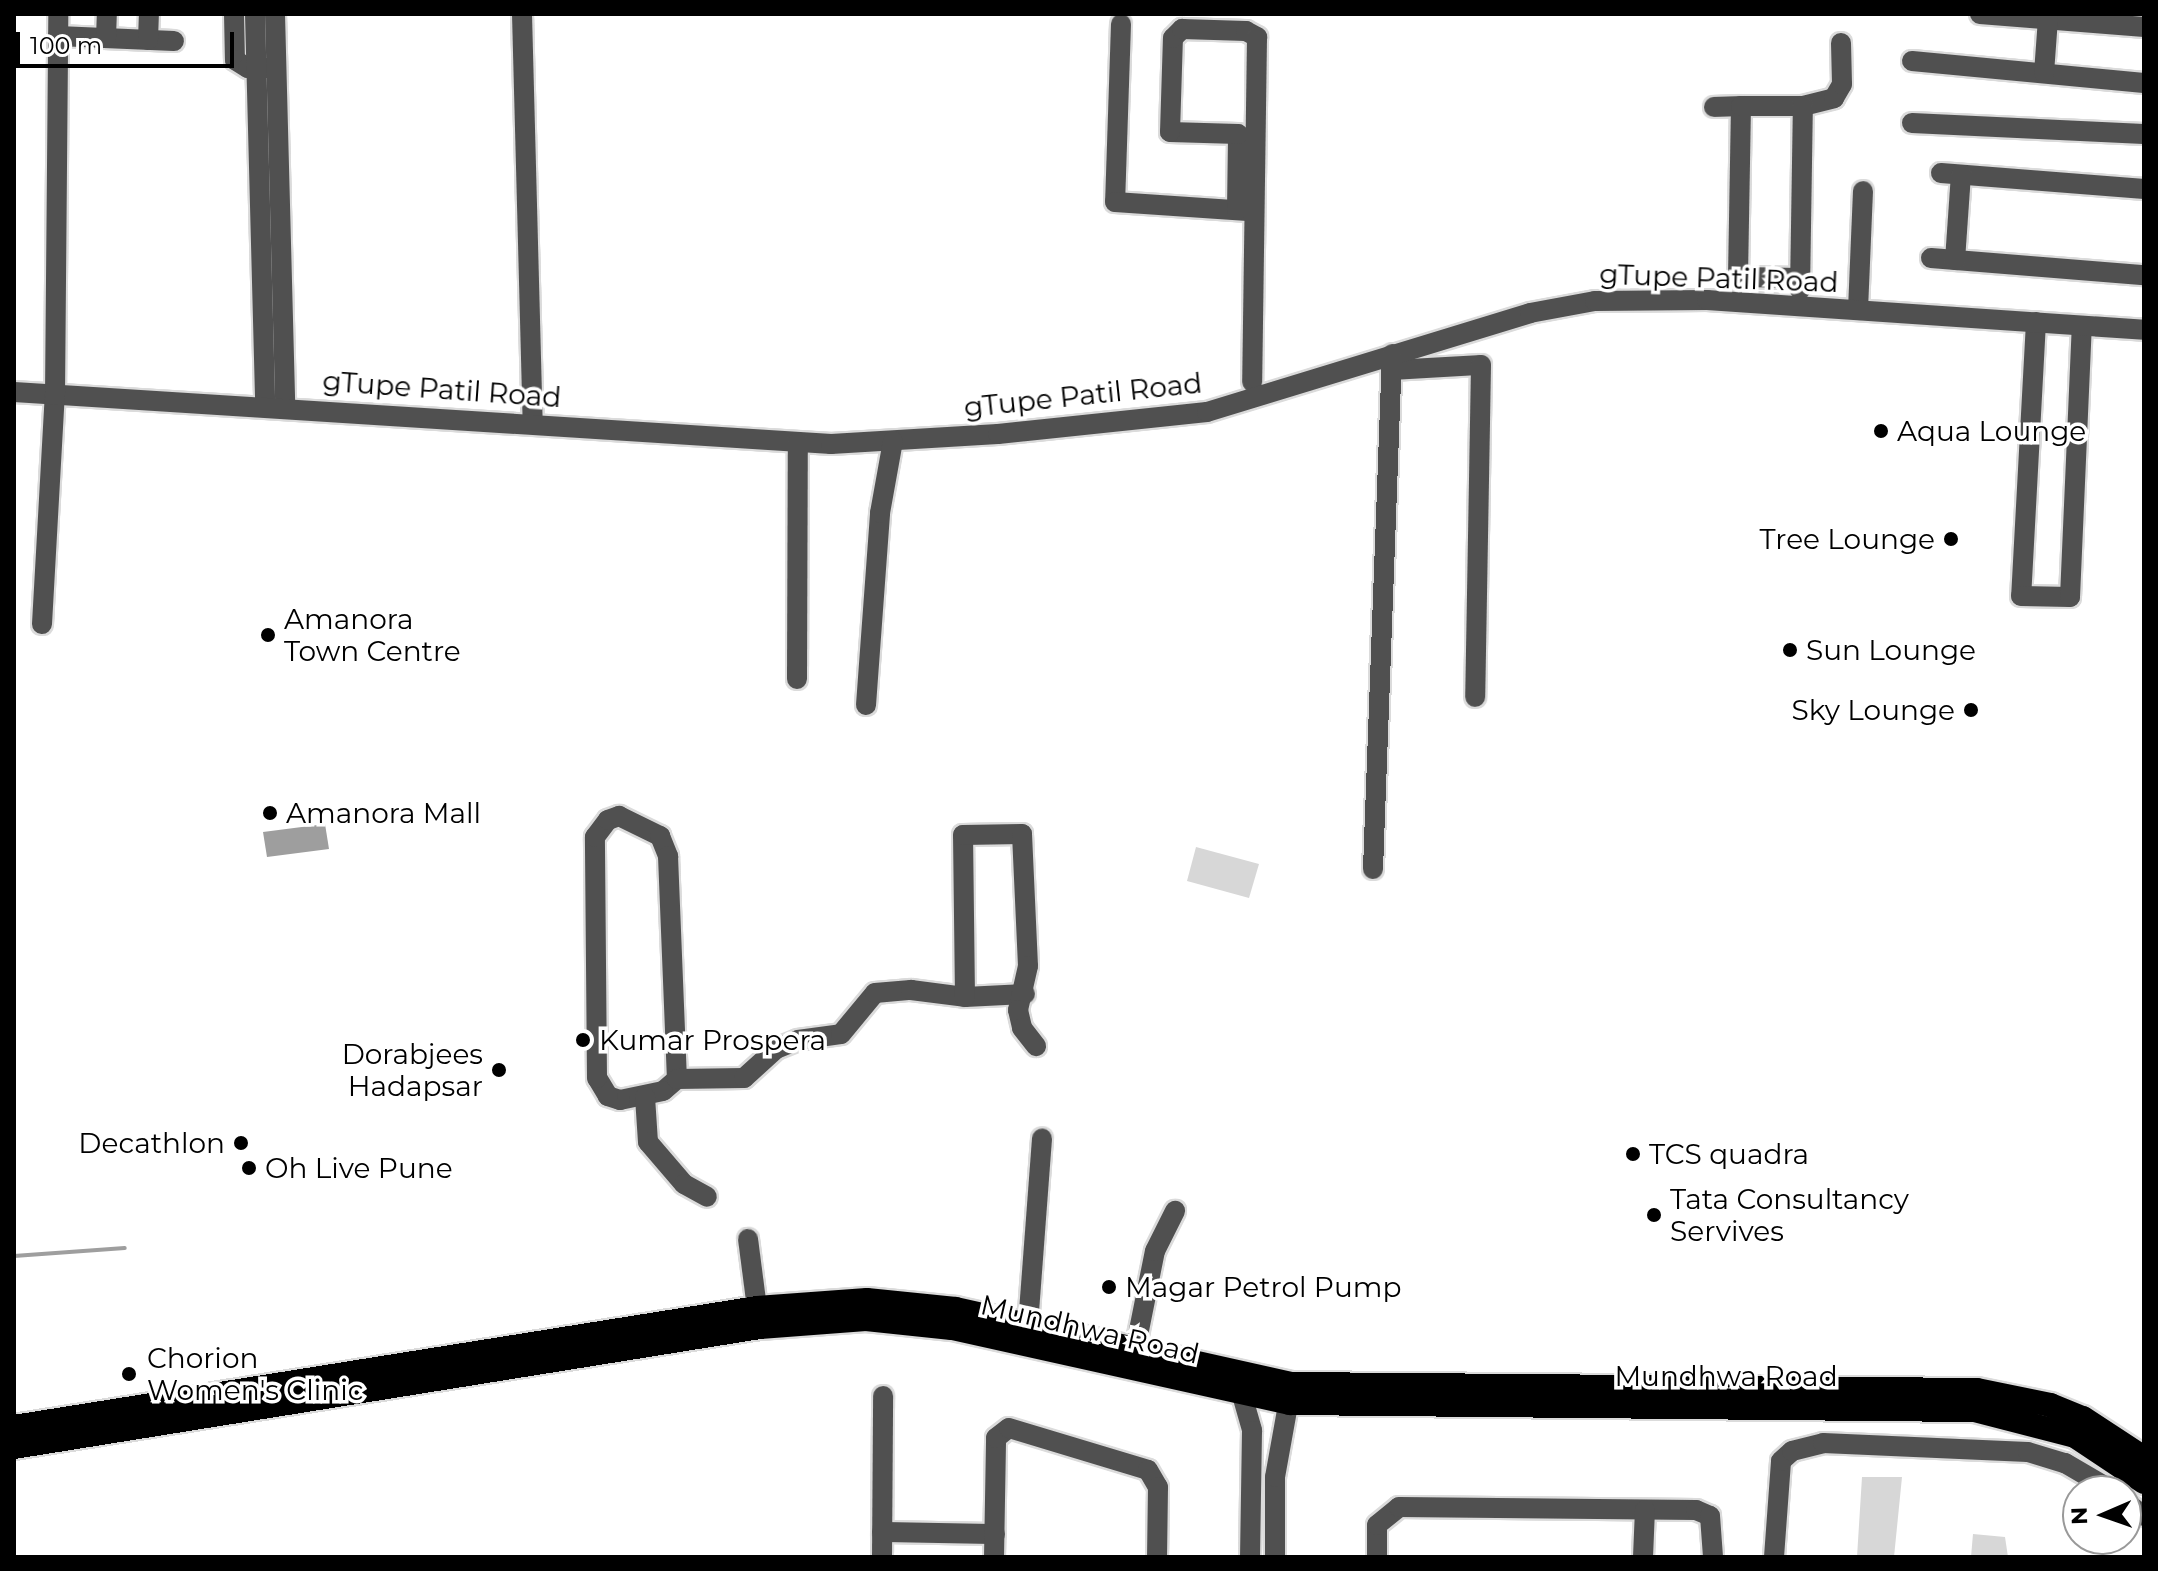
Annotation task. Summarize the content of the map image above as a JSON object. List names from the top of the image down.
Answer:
{
  "streets": {
    "highway": ["Mundhwa Road"],
    "street": ["gTupe Patil Road"]
  },
  "places": [
    "Aqua Lounge",
    "Tree Lounge",
    "Amanora Town Centre",
    "Sun Lounge",
    "Sky Lounge",
    "Amanora Mall",
    "Kumar Prospera",
    "Dorabjees Hadapsar",
    "Decathlon",
    "TCS quadra",
    "Oh Live Pune",
    "Tata Consultancy Servives",
    "Magar Petrol Pump",
    "Chorion Women's Clinic"
  ],
  "scale_bar": "100 m",
  "north": "left"
}
